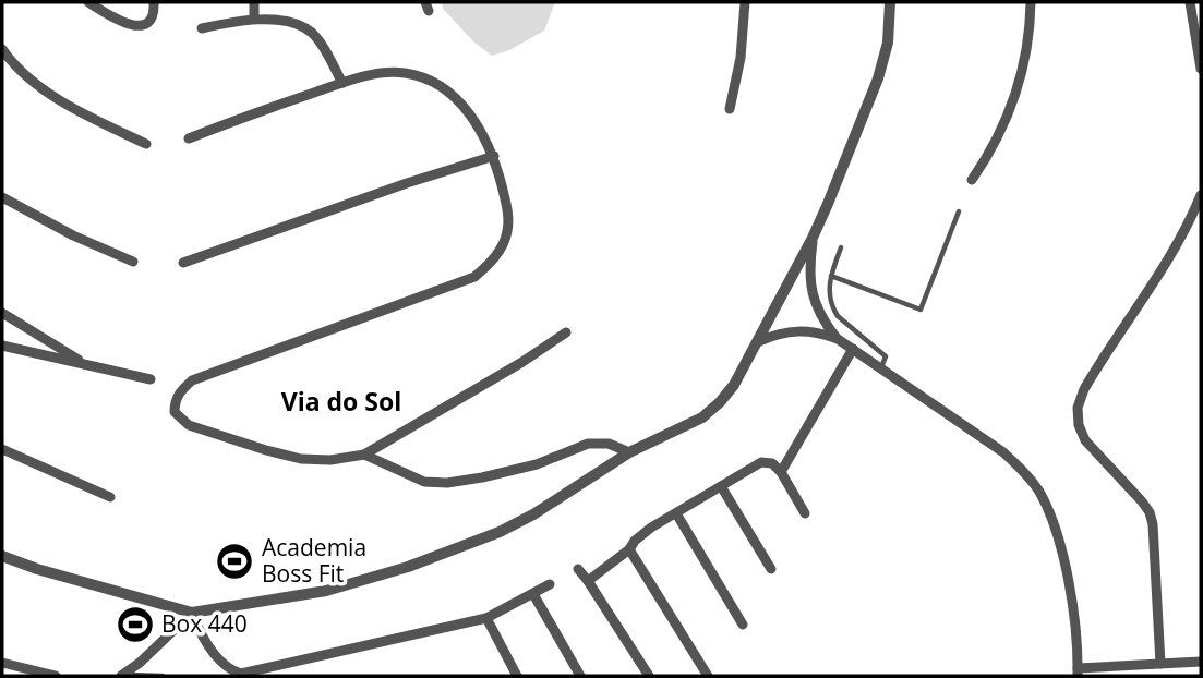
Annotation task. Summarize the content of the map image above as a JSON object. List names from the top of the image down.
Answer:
{
  "districts": ["Via do Sol"],
  "places": {
    "sports": ["Academia Boss Fit", "Box 440"]
  }
}
